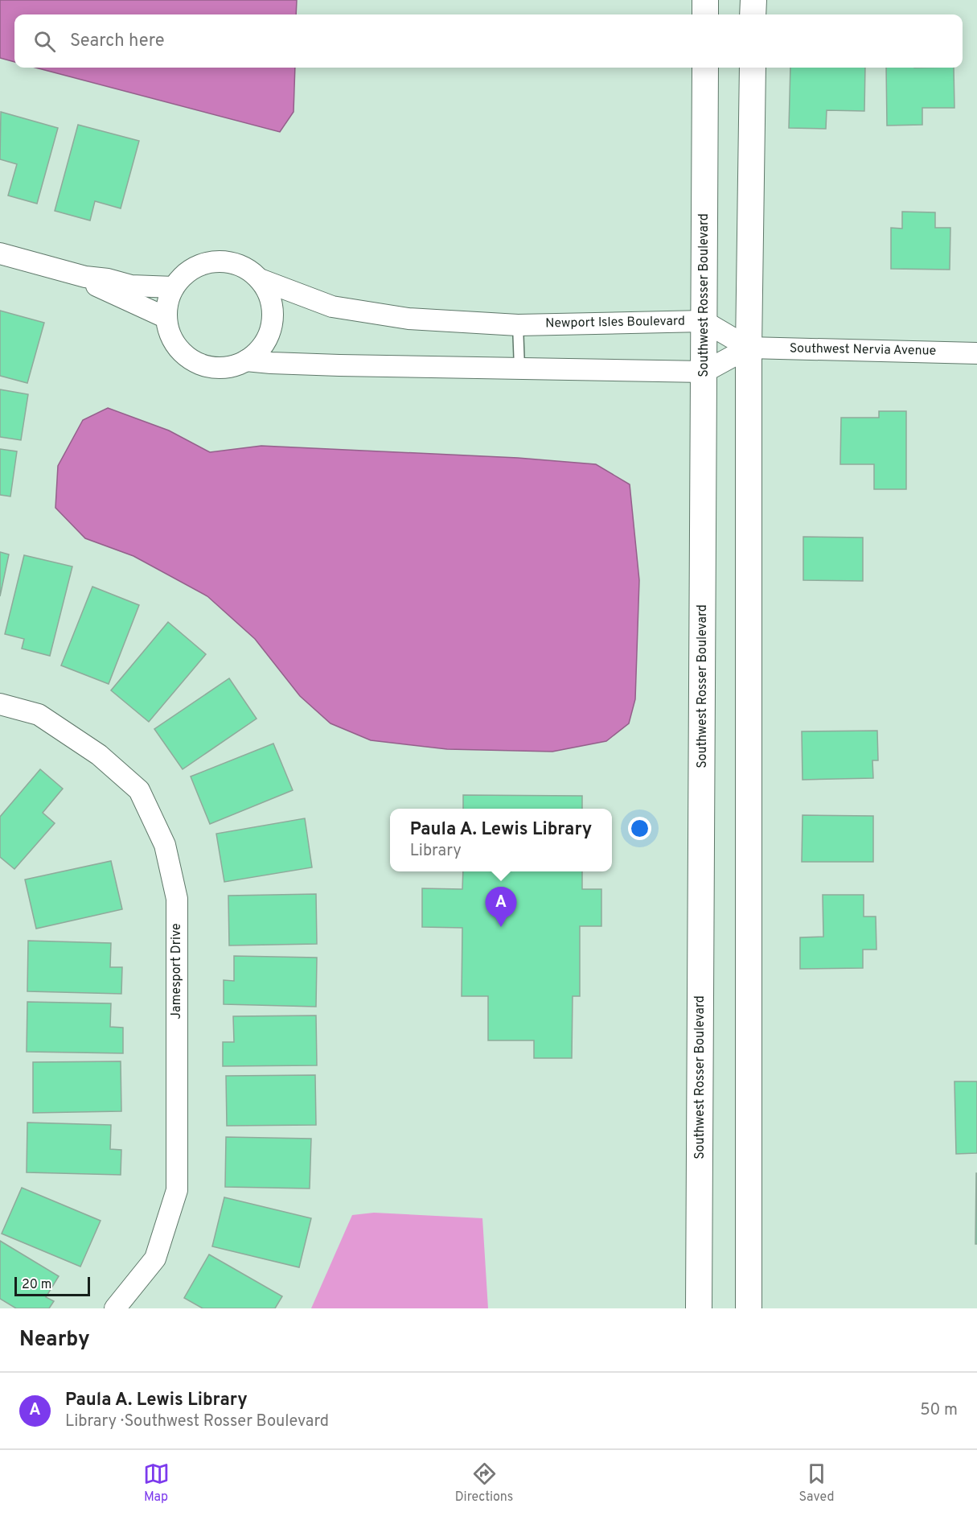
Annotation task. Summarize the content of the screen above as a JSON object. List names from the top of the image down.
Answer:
{
  "streets": {
    "street": [
      "Southwest Rosser Boulevard",
      "Newport Isles Boulevard",
      "Southwest Nervia Avenue",
      "Jamesport Drive"
    ]
  },
  "crossings": [
    ["Southwest Rosser Boulevard", "Newport Isles Boulevard"],
    ["Newport Isles Boulevard", "Southwest Nervia Avenue"]
  ],
  "scale_bar": "20 m",
  "page": {
    "search": "Search here",
    "popup": ["Paula A. Lewis Library", "Library"],
    "pins": "A",
    "scale": "20 m",
    "heading": "Nearby",
    "list": [
      {
        "mark": "A",
        "name": "Paula A. Lewis Library",
        "note": "Library · Southwest Rosser Boulevard",
        "value": "50 m"
      }
    ],
    "nav": ["Map", "Directions", "Saved"]
  }
}
